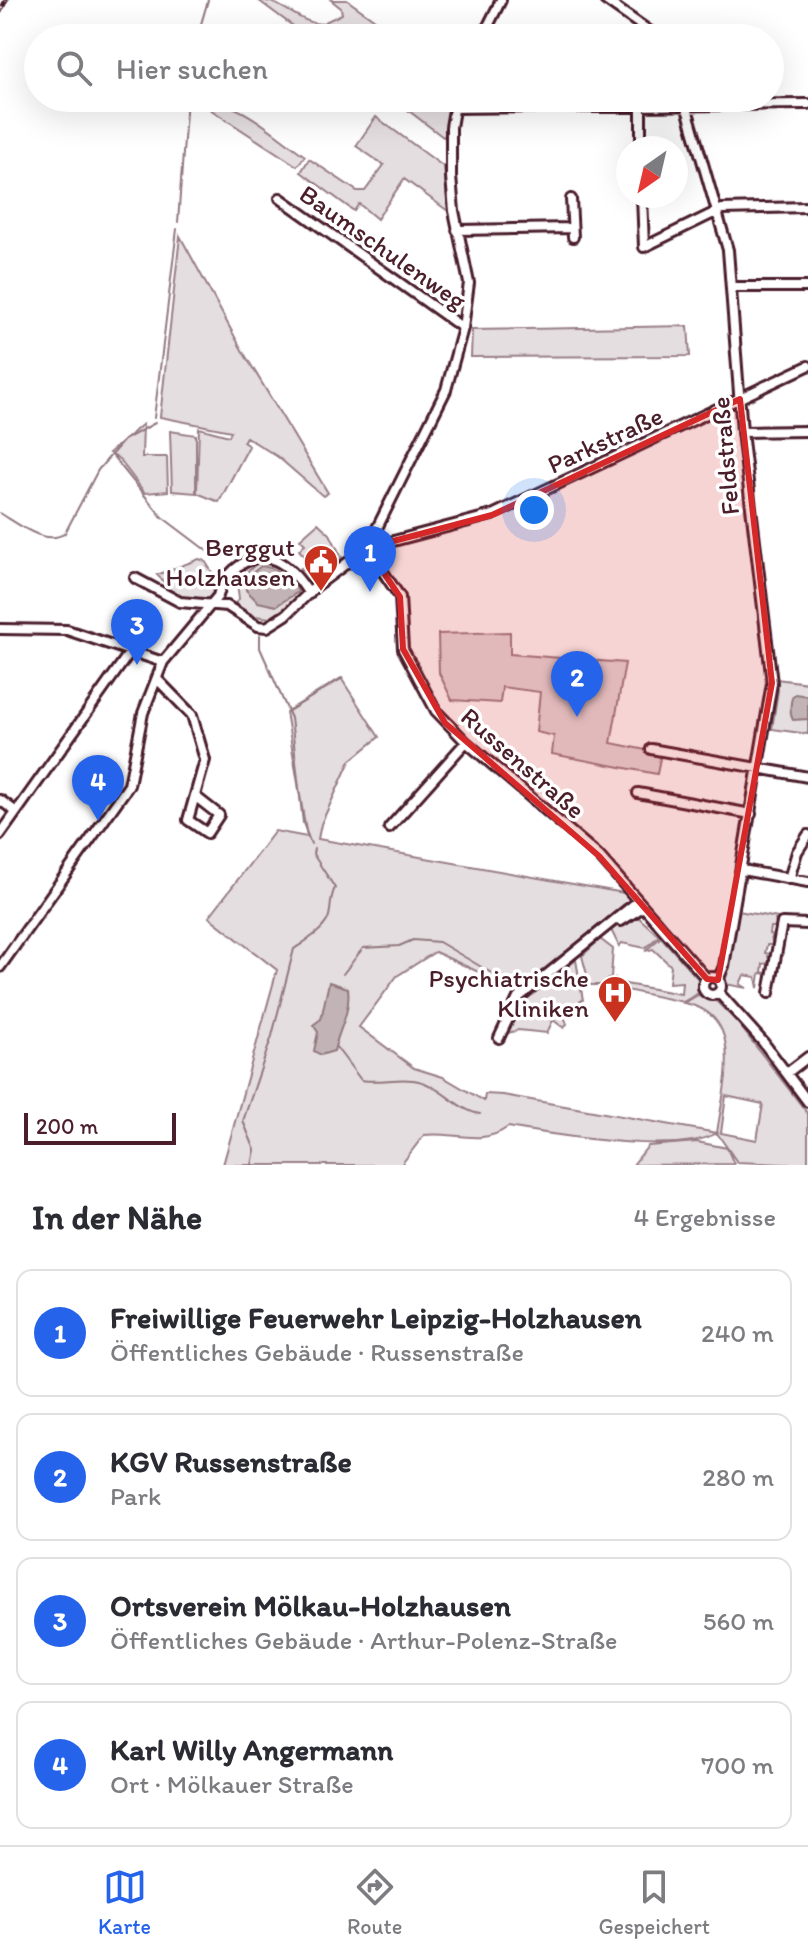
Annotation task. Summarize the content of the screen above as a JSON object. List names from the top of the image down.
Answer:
{
  "streets": {
    "street": [
      "Baumschulenweg",
      "Parkstraße",
      "Feldstraße",
      "Russenstraße"
    ]
  },
  "crossings": [
    ["Parkstraße", "Feldstraße"],
    ["Parkstraße", "Russenstraße"],
    ["Feldstraße", "Russenstraße"]
  ],
  "places": {
    "public building": ["Berggut Holzhausen"],
    "hospital": ["Psychiatrische Kliniken"]
  },
  "scale_bar": "200 m",
  "north": "bottom left",
  "page": {
    "search": "Hier suchen",
    "pins": [
      "1",
      "3",
      "2",
      "4"
    ],
    "scale": "200 m",
    "heading": ["In der Nähe", "4 Ergebnisse"],
    "list": [
      {
        "mark": "1",
        "name": "Freiwillige Feuerwehr Leipzig-Holzhausen",
        "note": "Öffentliches Gebäude · Russenstraße",
        "value": "240 m"
      },
      {
        "mark": "2",
        "name": "KGV Russenstraße",
        "note": "Park",
        "value": "280 m"
      },
      {
        "mark": "3",
        "name": "Ortsverein Mölkau-Holzhausen",
        "note": "Öffentliches Gebäude · Arthur-Polenz-Straße",
        "value": "560 m"
      },
      {
        "mark": "4",
        "name": "Karl Willy Angermann",
        "note": "Ort · Mölkauer Straße",
        "value": "700 m"
      }
    ],
    "nav": ["Karte", "Route", "Gespeichert"]
  }
}
